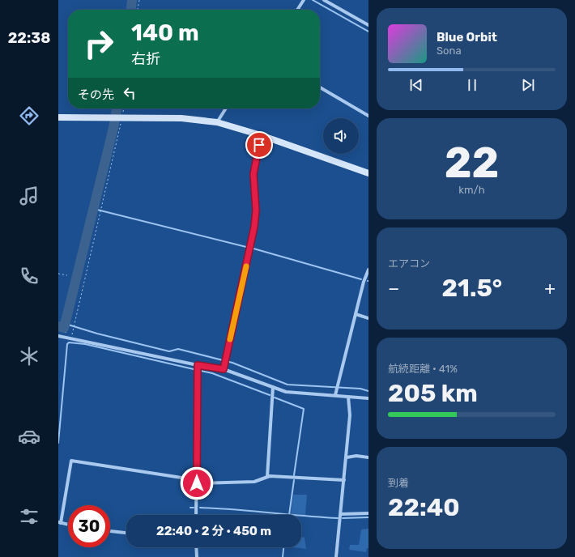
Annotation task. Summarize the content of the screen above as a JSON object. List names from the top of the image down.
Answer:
{
  "page": {
    "tabs": "22:38",
    "turn": ["140 m", "右折"],
    "song": ["Blue Orbit", "Sona"],
    "then": "その先",
    "tile": [
      ["22", "km/h"],
      "エアコン",
      ["航続距離 · 41%", "205 km"],
      ["到着", "22:40"]
    ],
    "heat": ["−", "21.5°", "+"],
    "limit": "30",
    "trip": "22:40 · 2 分 · 450 m"
  }
}
